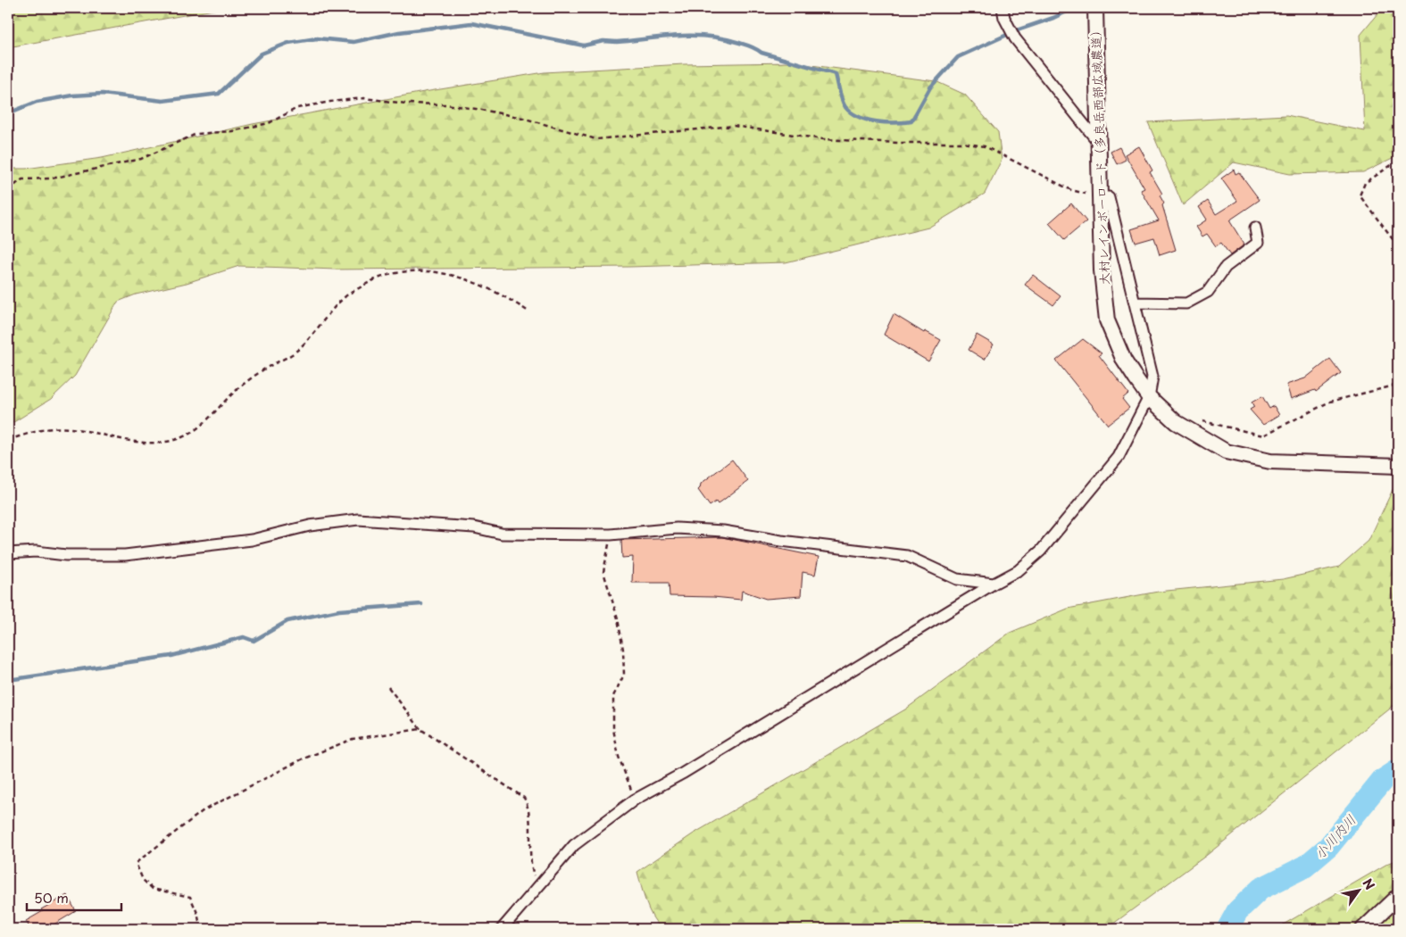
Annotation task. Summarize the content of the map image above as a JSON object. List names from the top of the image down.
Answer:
{
  "streets": {
    "street": ["大村レインボーロード（多良岳西部広域農道）"]
  },
  "water": ["小川内川"],
  "scale_bar": "50 m",
  "north": "top right"
}
